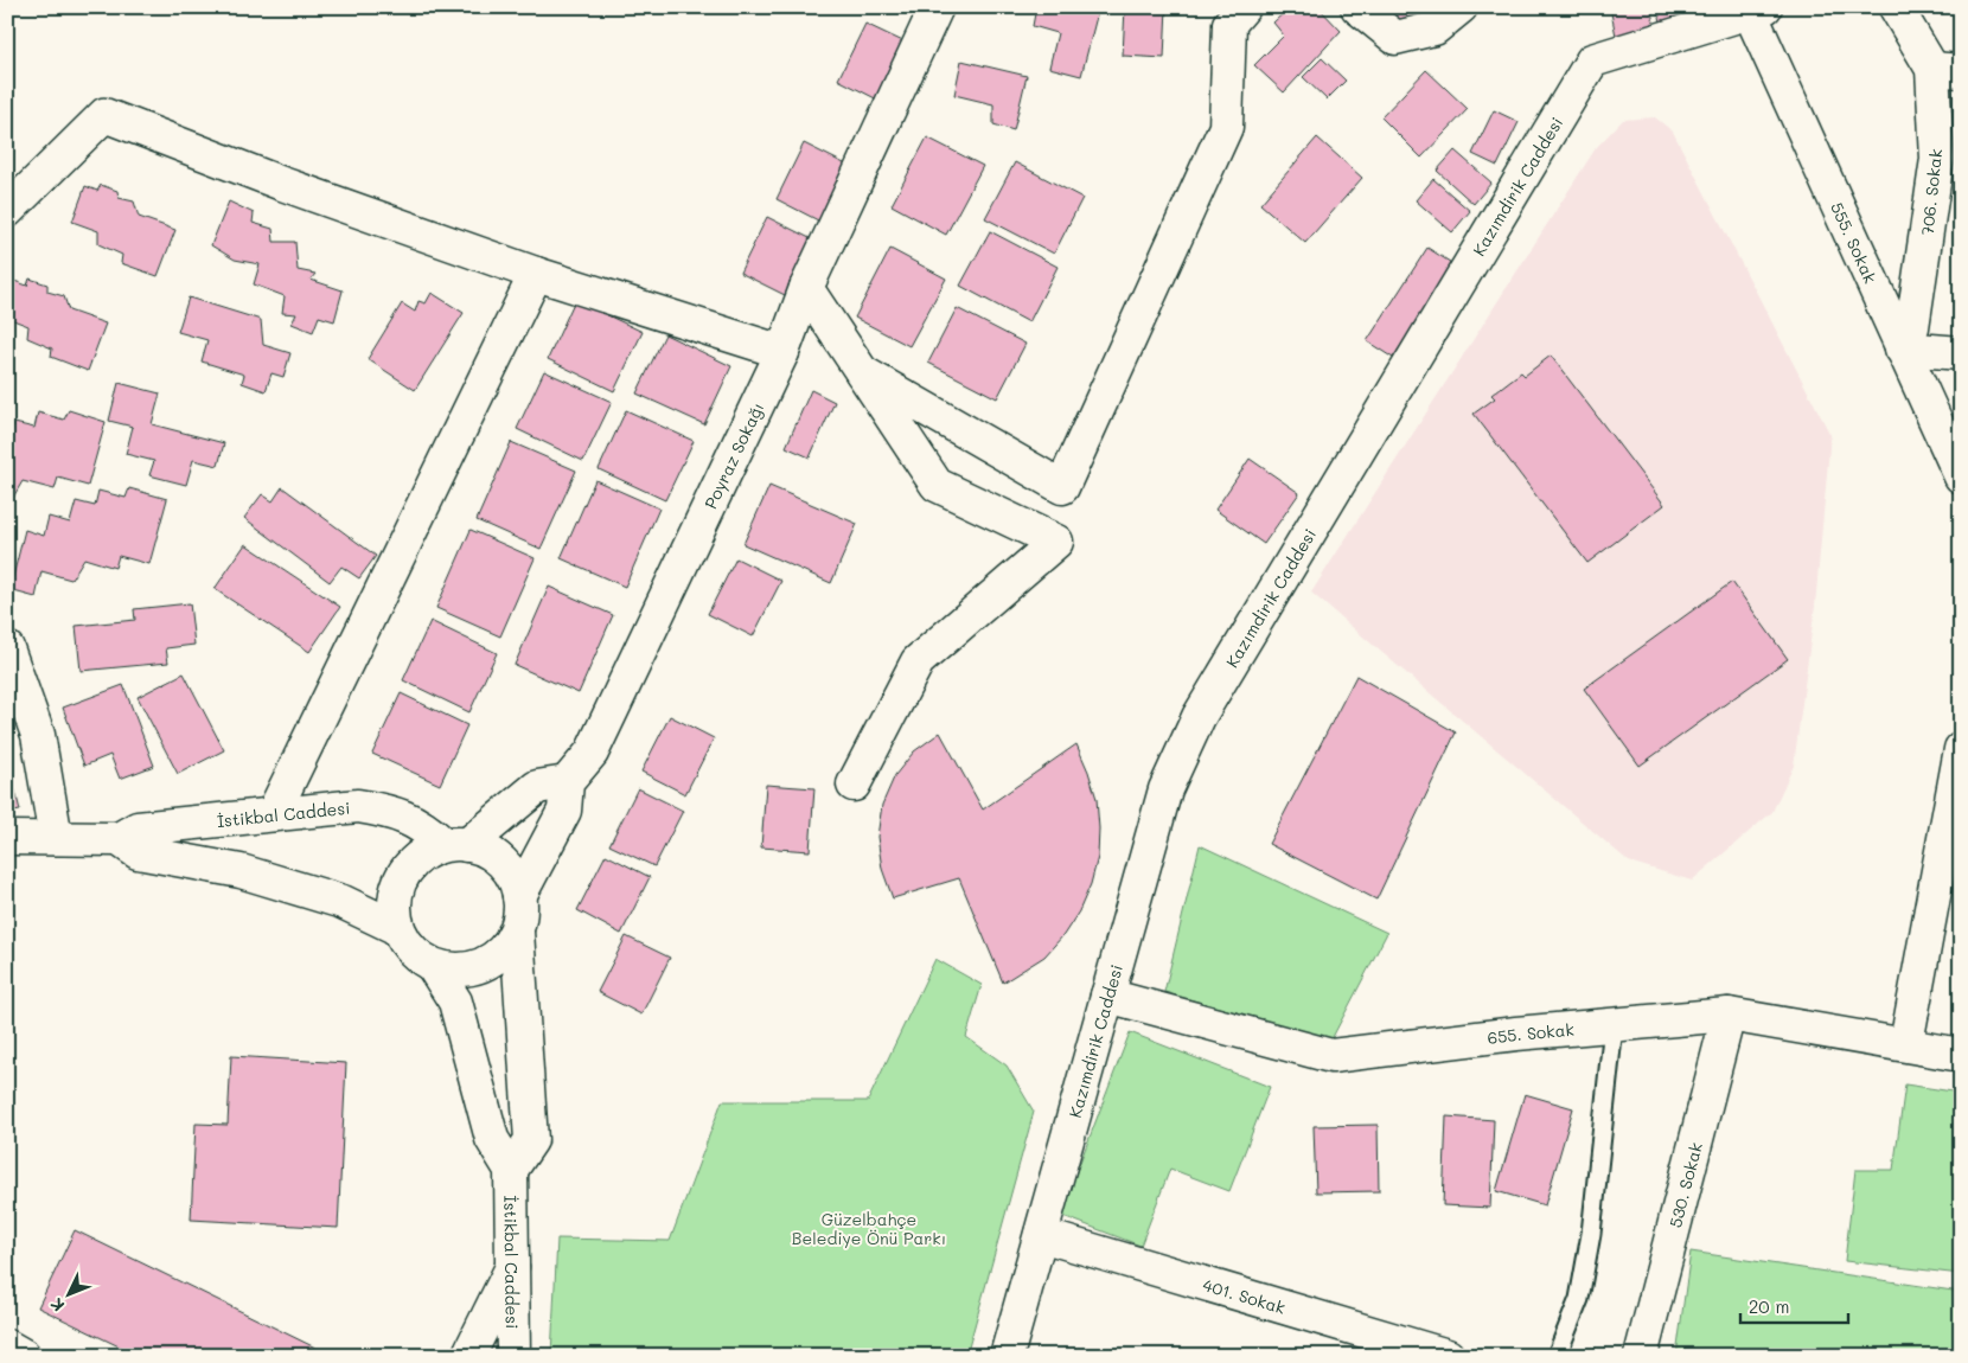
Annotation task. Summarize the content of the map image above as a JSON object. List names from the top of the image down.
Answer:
{
  "streets": {
    "street": [
      "Kazımdirik Caddesi",
      "706. Sokak",
      "555. Sokak",
      "Poyraz Sokağı",
      "İstikbal Caddesi",
      "655. Sokak",
      "530. Sokak",
      "401. Sokak"
    ]
  },
  "crossings": [
    ["Kazımdirik Caddesi", "555. Sokak"],
    ["Kazımdirik Caddesi", "655. Sokak"],
    ["Kazımdirik Caddesi", "401. Sokak"],
    ["706. Sokak", "555. Sokak"],
    ["655. Sokak", "530. Sokak"]
  ],
  "parks": ["Güzelbahçe Belediye Önü Parkı"],
  "scale_bar": "20 m",
  "north": "bottom left"
}
